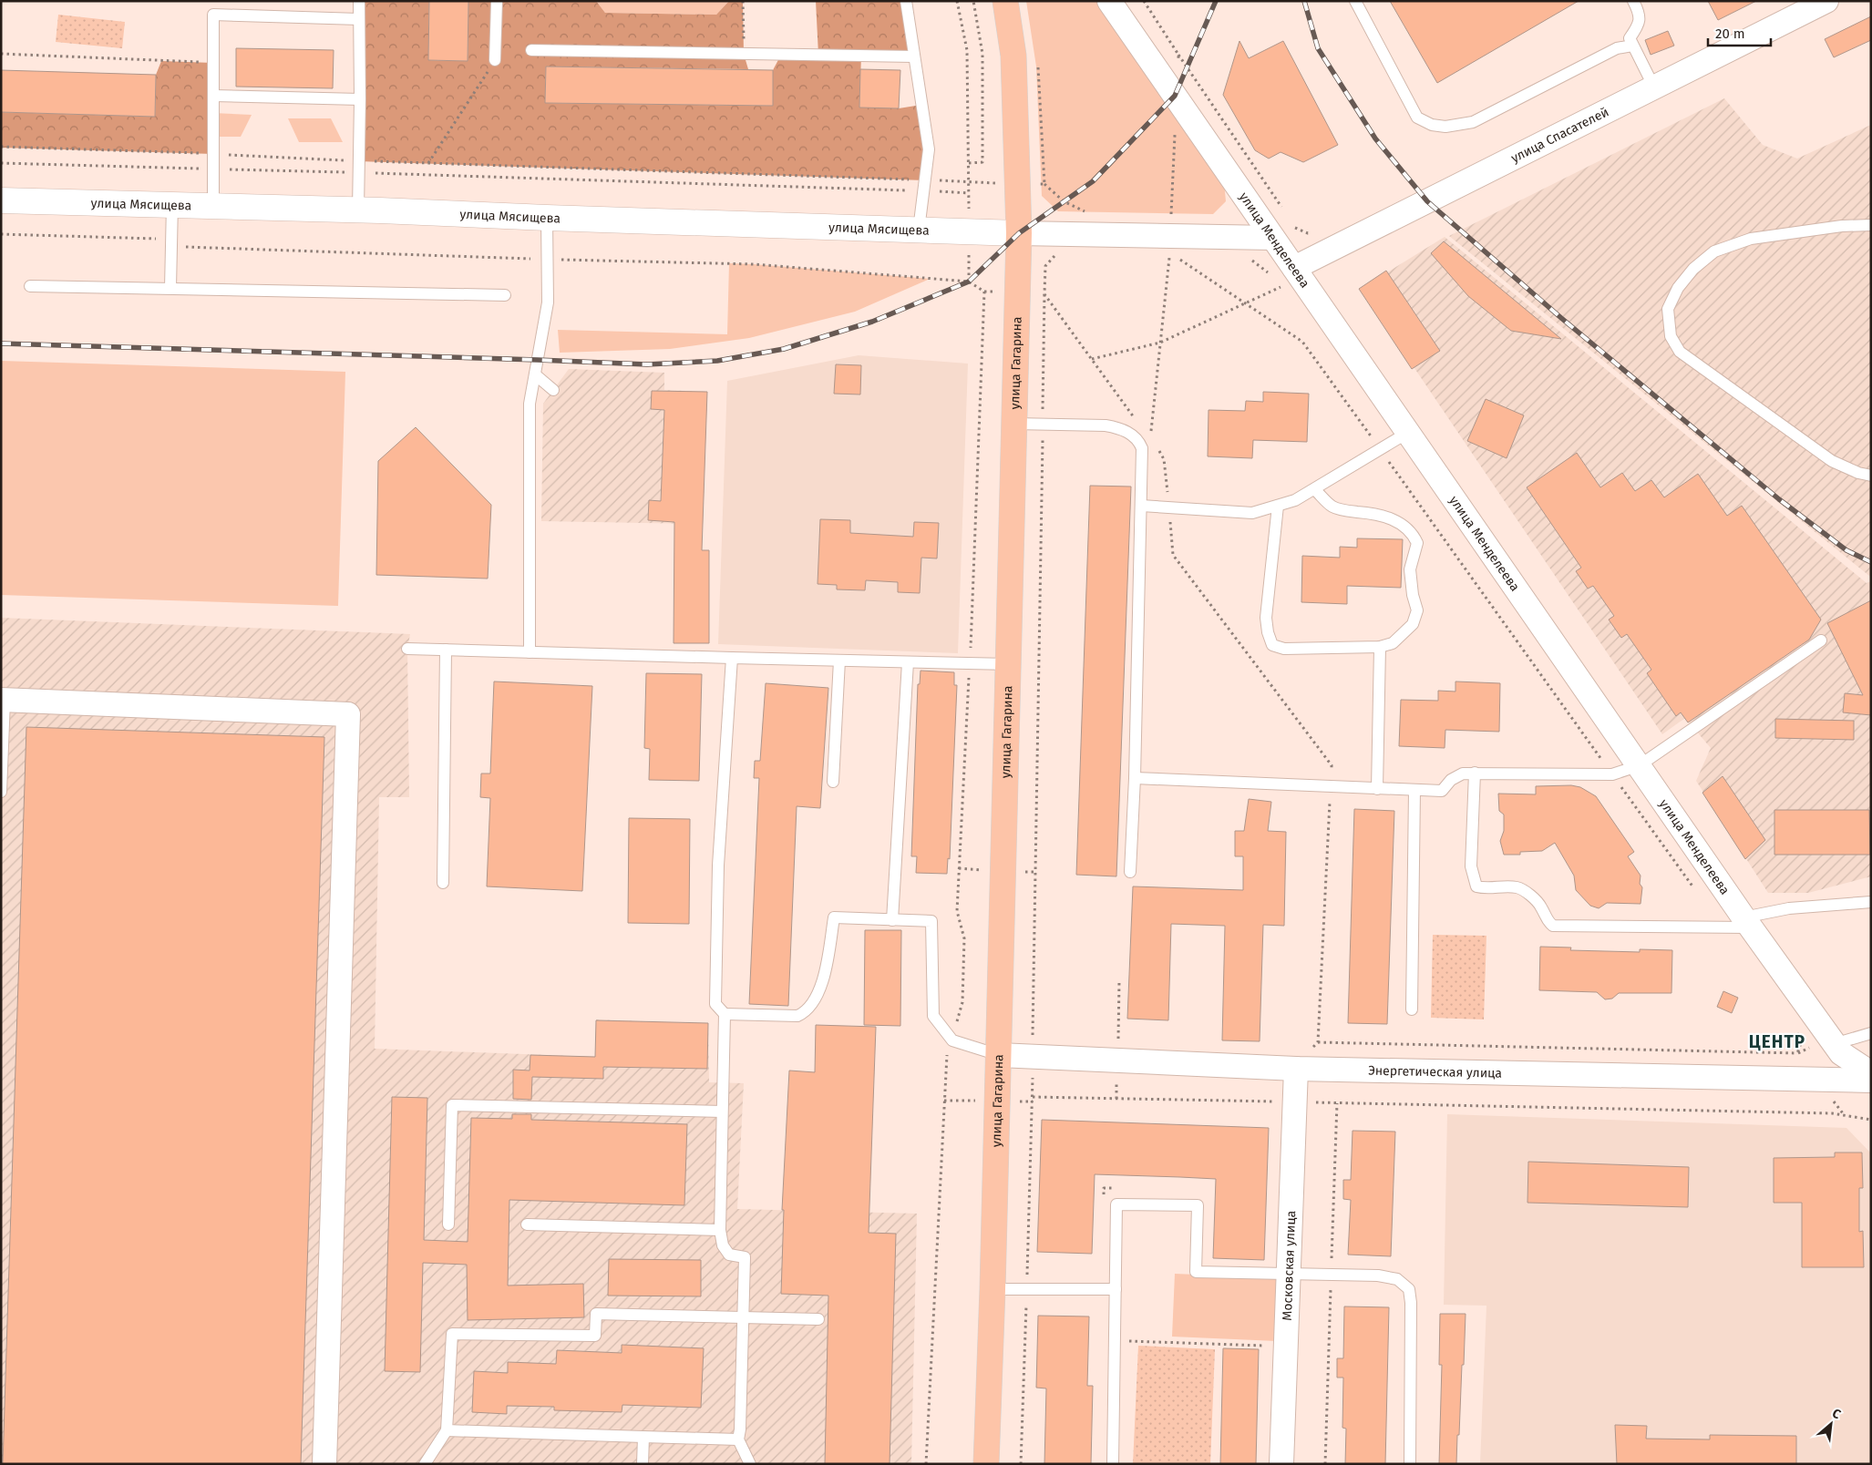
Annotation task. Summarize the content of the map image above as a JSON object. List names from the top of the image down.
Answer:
{
  "streets": {
    "main road": ["улица Мясищева", "улица Гагарина"],
    "street": [
      "улица Спасателей",
      "улица Менделеева",
      "Энергетическая улица",
      "Московская улица"
    ]
  },
  "crossings": [
    ["улица Спасателей", "улица Менделеева"],
    ["улица Мясищева", "улица Гагарина"],
    ["улица Гагарина", "Энергетическая улица"],
    ["Энергетическая улица", "Московская улица"]
  ],
  "districts": ["ЦЕНТР"],
  "scale_bar": "20 m",
  "north": "top right"
}
